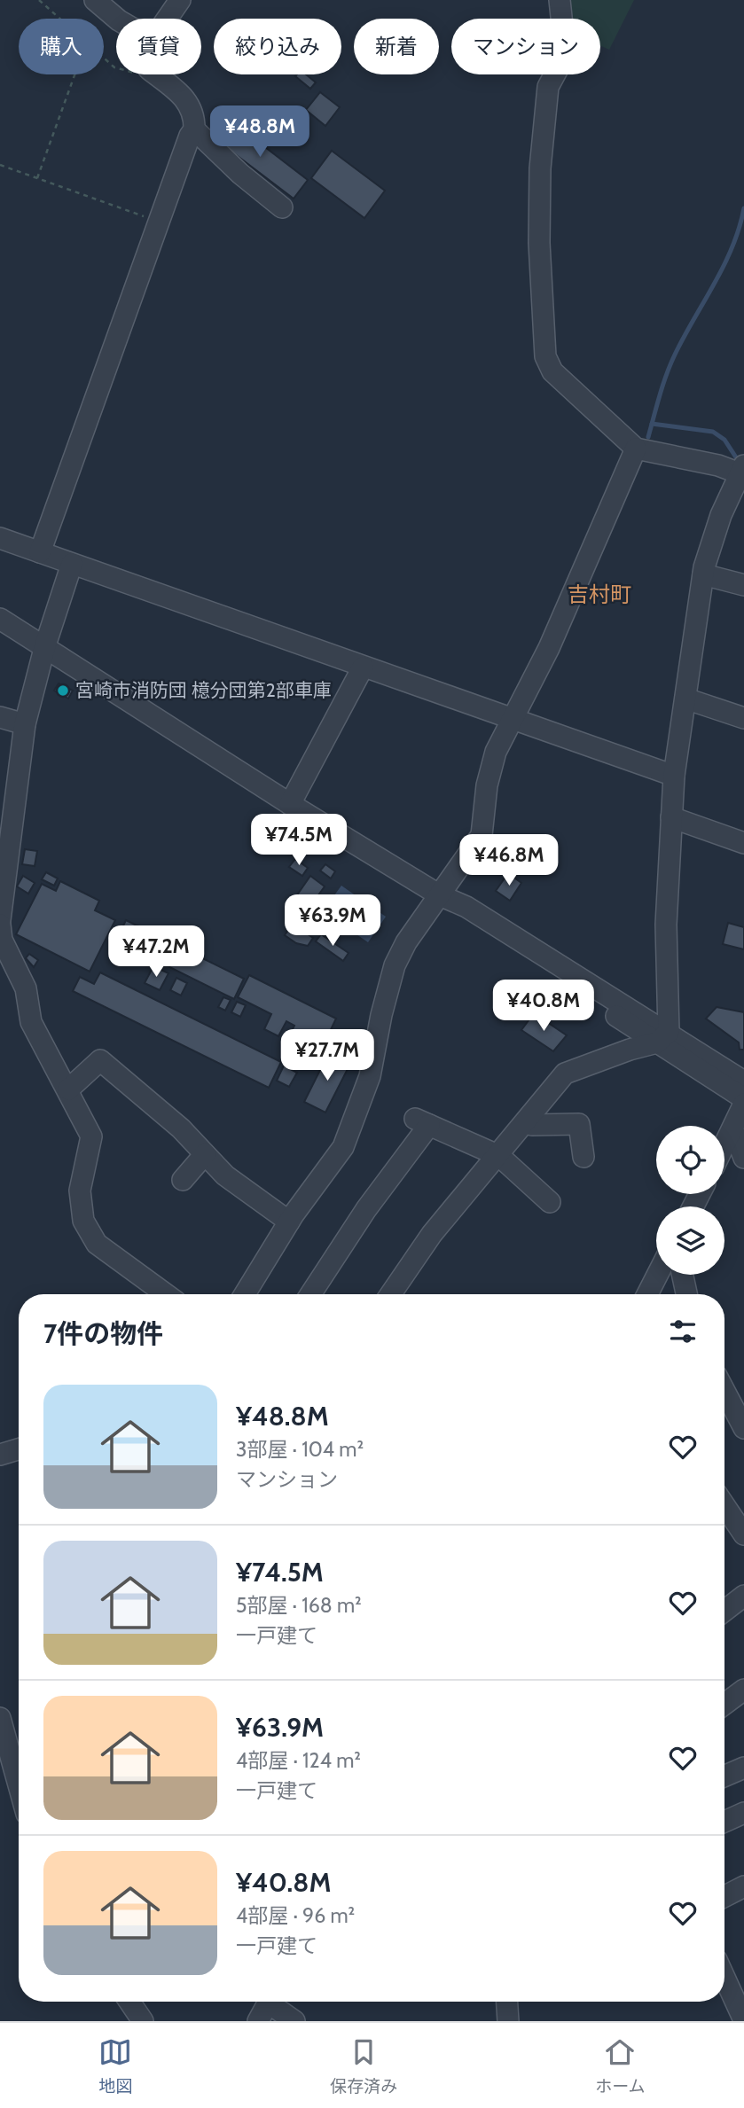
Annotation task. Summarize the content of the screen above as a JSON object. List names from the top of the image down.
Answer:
{
  "districts": ["吉村町"],
  "places": ["宮崎市消防団 檍分団第2部車庫"],
  "page": {
    "chip": [
      "購入",
      "賃貸",
      "絞り込み",
      "新着",
      "マンション"
    ],
    "price": [
      "¥48.8M",
      "¥74.5M",
      "¥46.8M",
      "¥63.9M",
      "¥47.2M",
      "¥40.8M",
      "¥27.7M"
    ],
    "heading": "7件の物件",
    "list": [
      {
        "name": "¥48.8M",
        "note": "3部屋 · 104 m² · マンション"
      },
      {
        "name": "¥74.5M",
        "note": "5部屋 · 168 m² · 一戸建て"
      },
      {
        "name": "¥63.9M",
        "note": "4部屋 · 124 m² · 一戸建て"
      },
      {
        "name": "¥40.8M",
        "note": "4部屋 · 96 m² · 一戸建て"
      }
    ],
    "tabs": ["地図", "保存済み", "ホーム"]
  }
}
